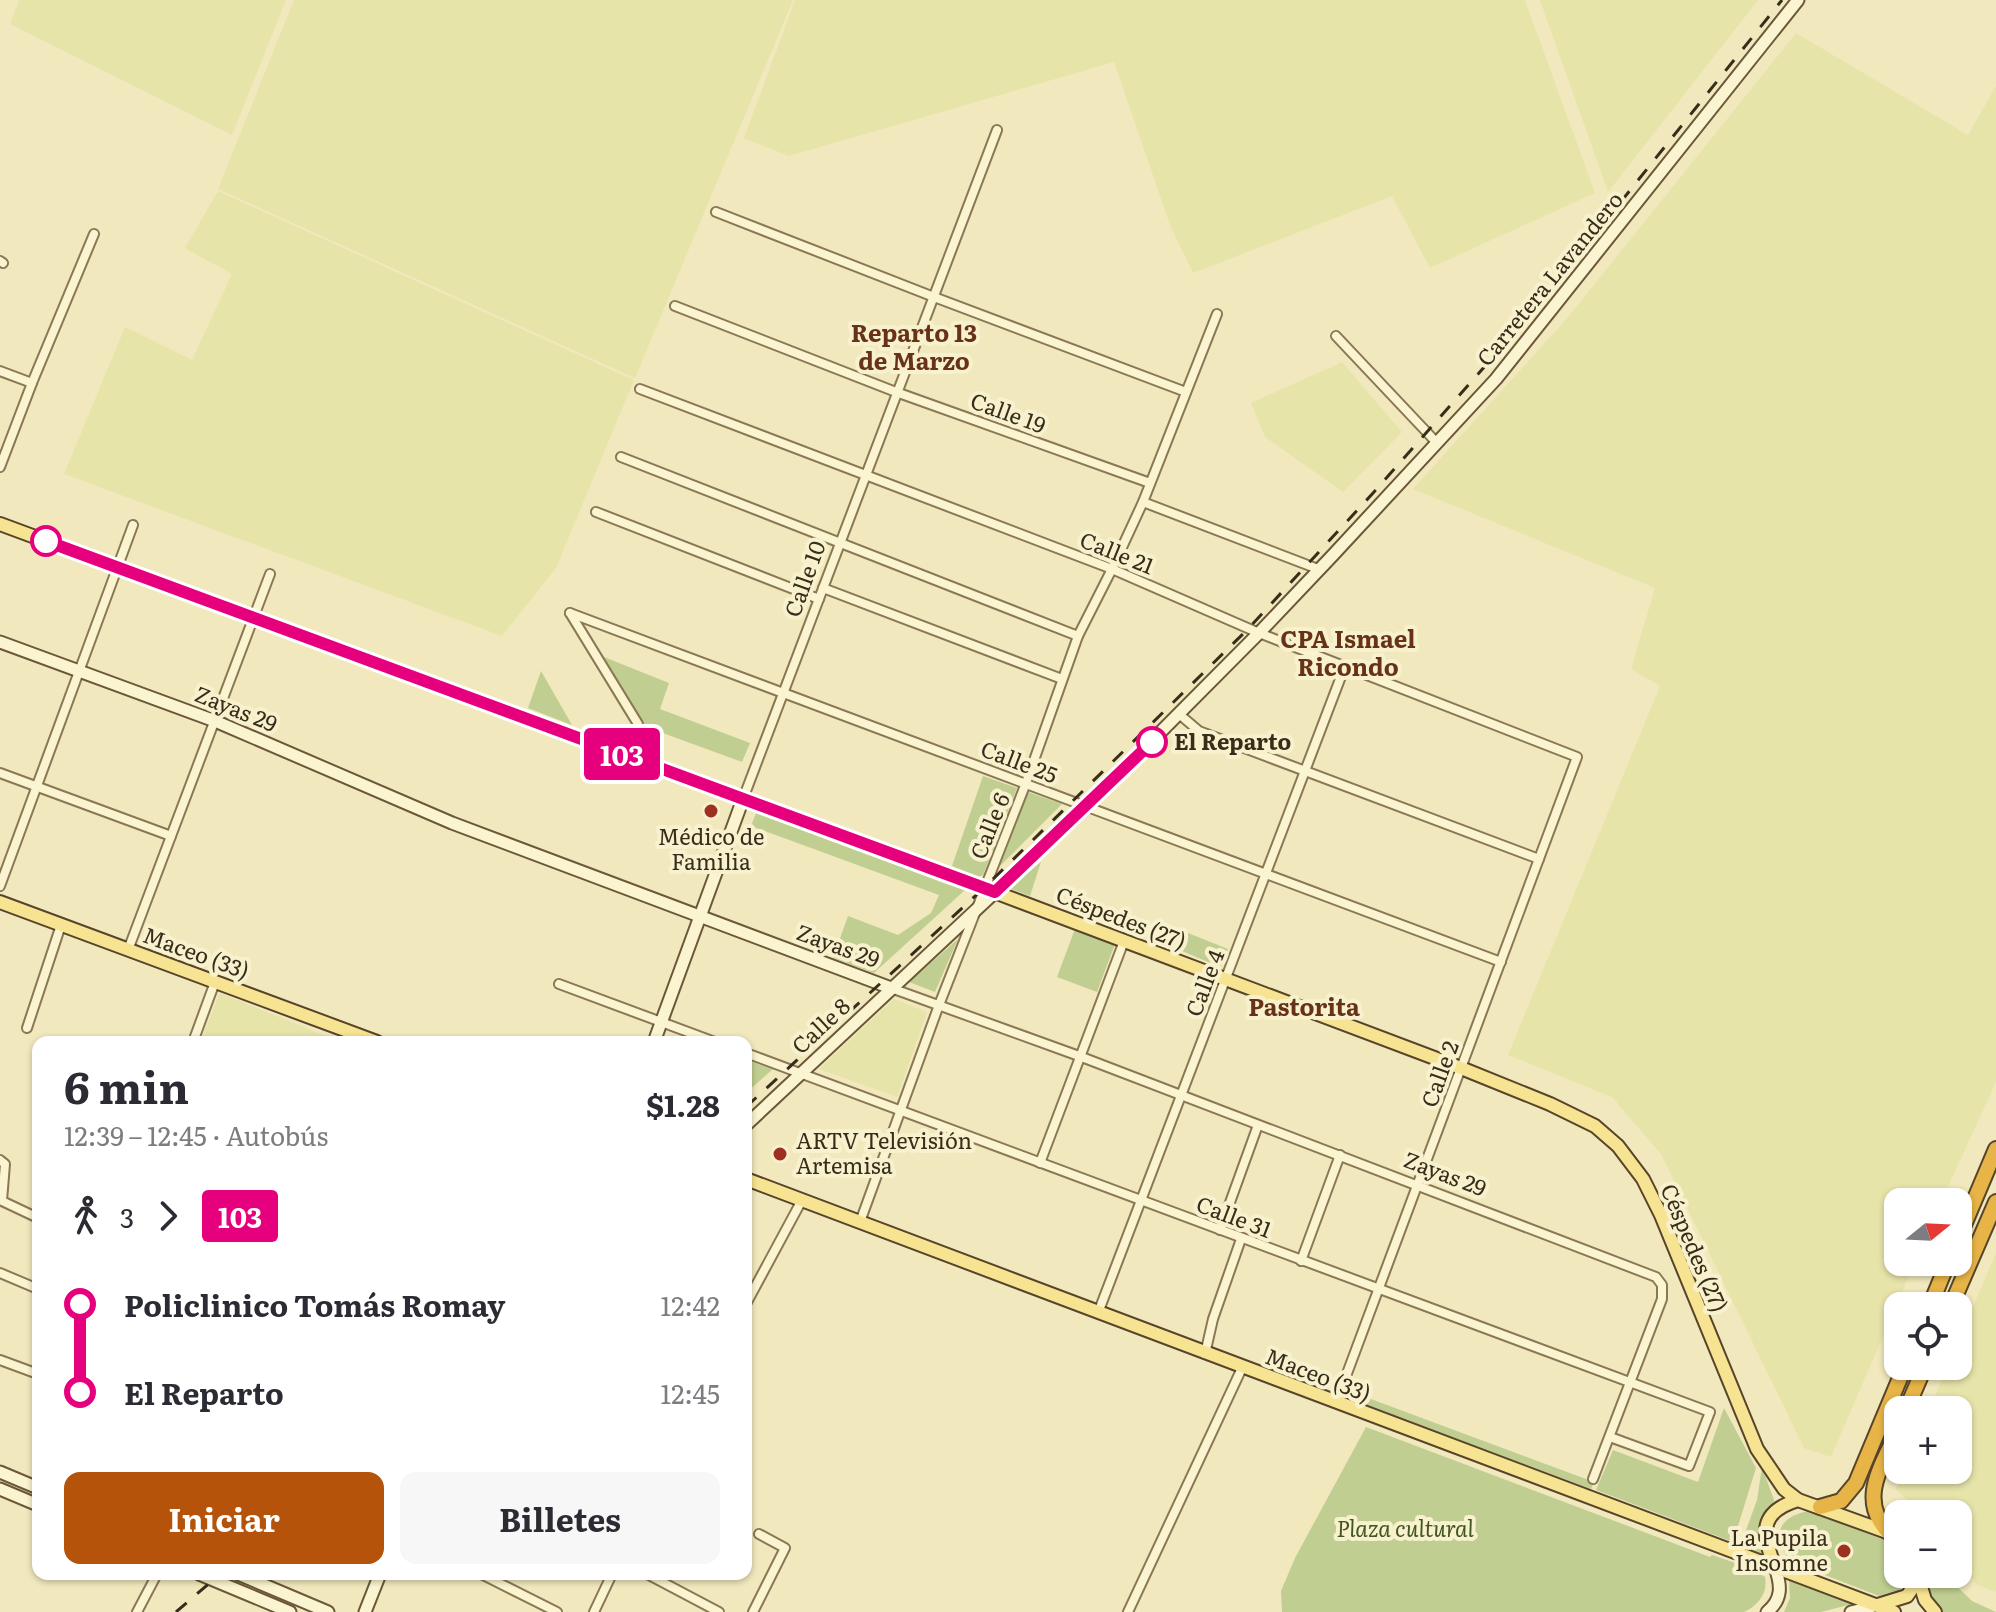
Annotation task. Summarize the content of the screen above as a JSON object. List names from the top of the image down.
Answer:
{
  "streets": {
    "main road": ["Céspedes (27)", "Maceo (33)"],
    "street": [
      "Carretera Lavandero",
      "Calle 19",
      "Calle 21",
      "Calle 10",
      "Zayas 29",
      "Calle 25",
      "Calle 6",
      "Calle 4",
      "Calle 8",
      "Calle 2",
      "Calle 31"
    ]
  },
  "crossings": [
    ["Carretera Lavandero", "Calle 21"],
    ["Carretera Lavandero", "Calle 8"],
    ["Calle 19", "Calle 10"],
    ["Calle 19", "Calle 6"],
    ["Calle 21", "Calle 10"],
    ["Calle 21", "Calle 6"],
    ["Calle 21", "Calle 4"],
    ["Calle 21", "Calle 2"],
    ["Calle 10", "Zayas 29"],
    ["Calle 10", "Calle 25"],
    ["Calle 10", "Céspedes (27)"],
    ["Zayas 29", "Calle 4"],
    ["Zayas 29", "Calle 8"],
    ["Zayas 29", "Calle 2"],
    ["Zayas 29", "Calle 31"],
    ["Calle 25", "Calle 6"],
    ["Calle 25", "Céspedes (27)"],
    ["Calle 25", "Calle 4"],
    ["Calle 25", "Calle 8"],
    ["Calle 25", "Calle 2"],
    ["Calle 6", "Céspedes (27)"],
    ["Calle 6", "Calle 8"],
    ["Céspedes (27)", "Calle 4"],
    ["Céspedes (27)", "Calle 8"],
    ["Céspedes (27)", "Calle 2"],
    ["Maceo (33)", "Calle 4"],
    ["Maceo (33)", "Calle 2"],
    ["Calle 4", "Calle 31"],
    ["Calle 8", "Calle 31"],
    ["Calle 2", "Calle 31"]
  ],
  "districts": ["Reparto 13 de Marzo", "CPA Ismael Ricondo", "Pastorita"],
  "parks": ["Plaza cultural"],
  "places": [
    "El Reparto",
    "Médico de Familia",
    "ARTV Televisión Artemisa",
    "La Pupila Insomne"
  ],
  "lines": ["bus line 103"],
  "north": "right",
  "page": {
    "on_map": "103",
    "heading": ["6 min", "12:39 – 12:45 · Autobús", "$1.28"],
    "legs": ["3", "103"],
    "map_buttons": ["+", "−"],
    "list": [
      {
        "name": "Policlinico Tomás Romay",
        "value": "12:42"
      },
      {
        "name": "El Reparto",
        "value": "12:45"
      }
    ],
    "buttons": ["Iniciar", "Billetes"]
  }
}
